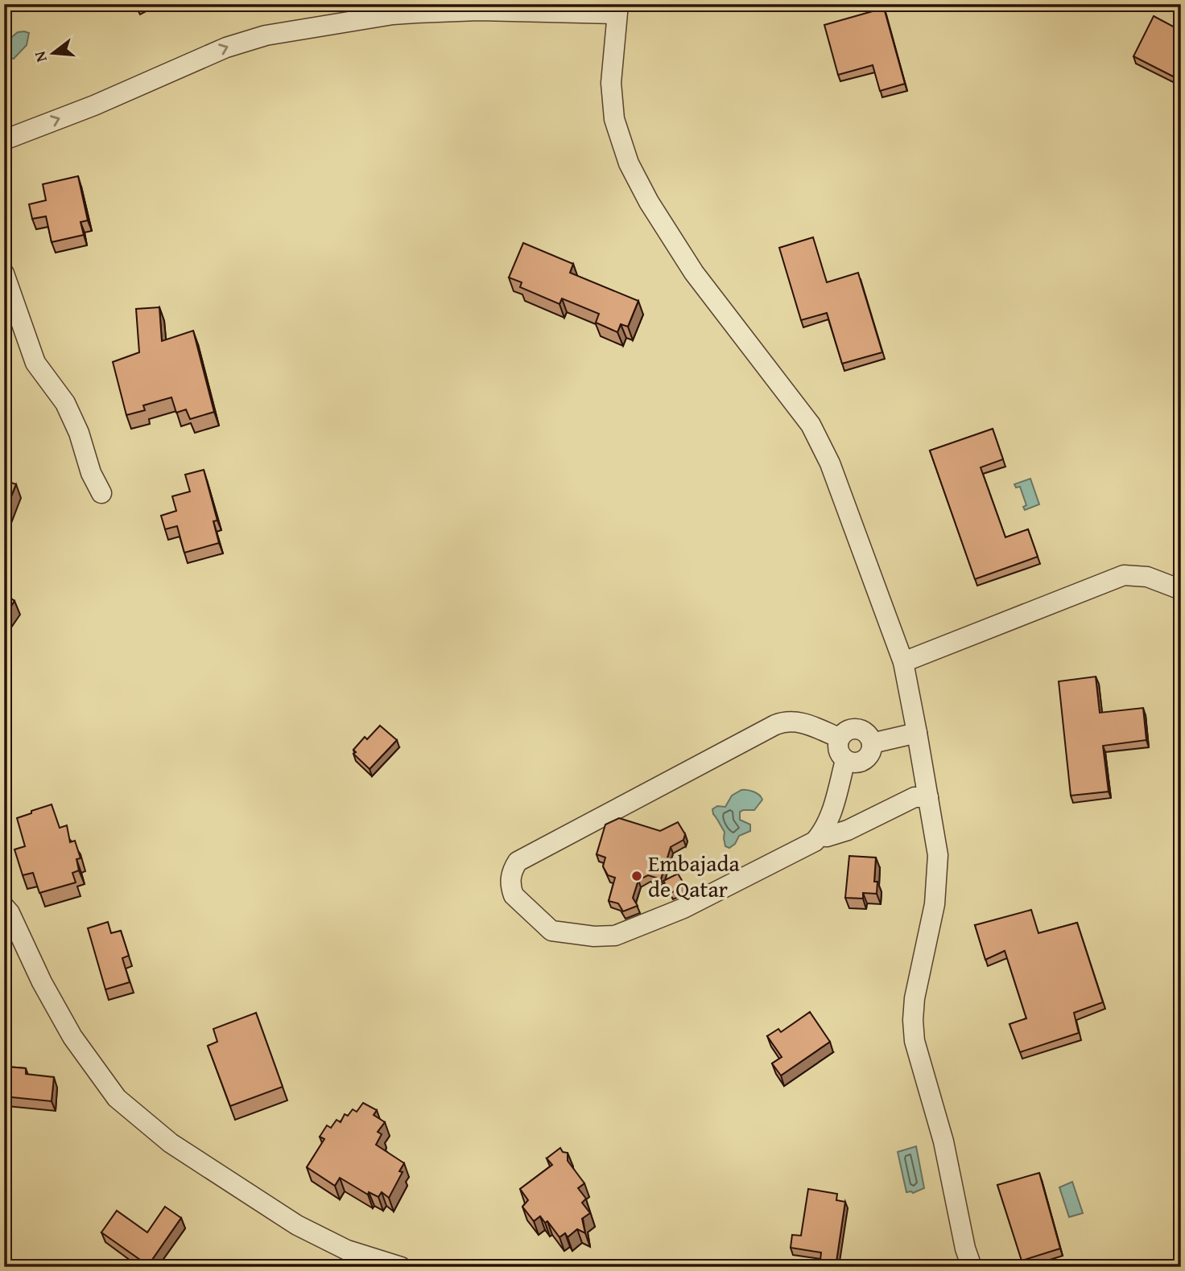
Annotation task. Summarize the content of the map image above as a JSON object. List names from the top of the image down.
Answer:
{
  "places": ["Embajada de Qatar"],
  "north": "left"
}
